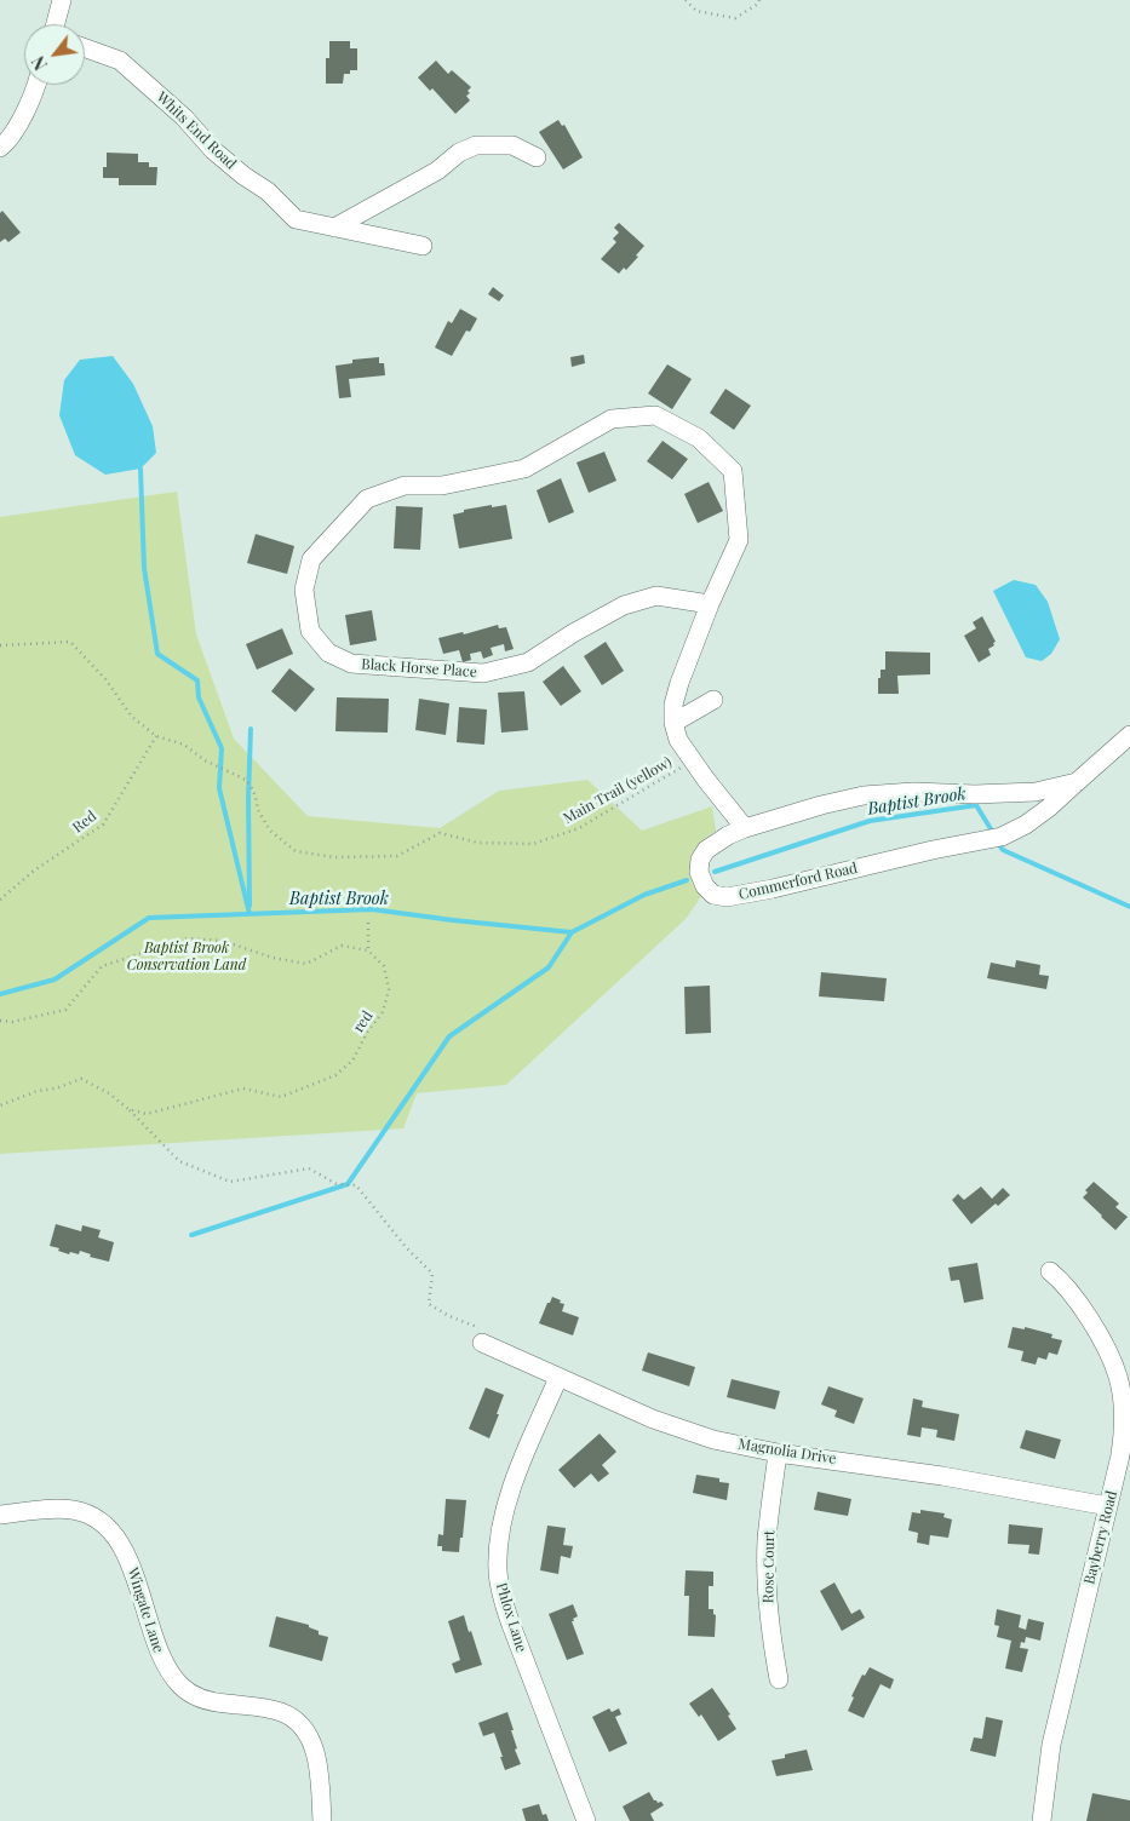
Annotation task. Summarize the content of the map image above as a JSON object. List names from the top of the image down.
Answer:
{
  "streets": {
    "street": [
      "Whits End Road",
      "Black Horse Place",
      "Commerford Road",
      "Magnolia Drive",
      "Bayberry Road",
      "Rose Court",
      "Wingate Lane",
      "Phlox Lane"
    ],
    "path": ["Main Trail (yellow)", "Red", "red"]
  },
  "crossings": [
    ["Main Trail (yellow)", "Red"],
    ["Magnolia Drive", "Bayberry Road"],
    ["Magnolia Drive", "Rose Court"],
    ["Magnolia Drive", "Phlox Lane"]
  ],
  "water": ["Baptist Brook"],
  "parks": ["Baptist Brook Conservation Land"],
  "north": "bottom left"
}
